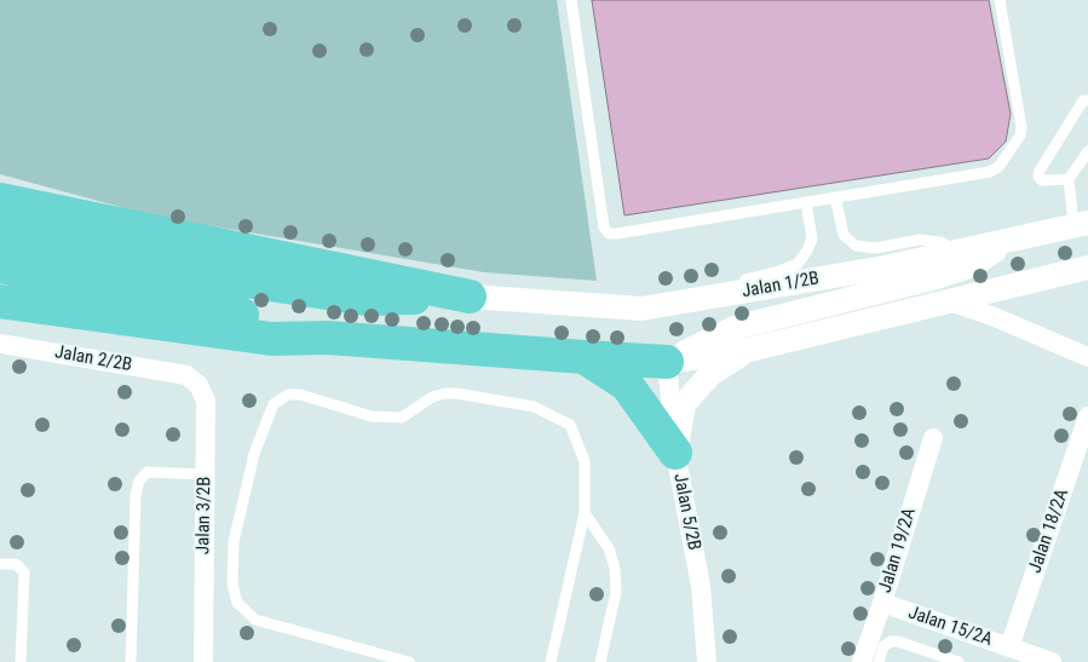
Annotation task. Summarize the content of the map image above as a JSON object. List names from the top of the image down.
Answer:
{
  "streets": {
    "street": [
      "Jalan 1/2B",
      "Jalan 2/2B",
      "Jalan 5/2B",
      "Jalan 3/2B",
      "Jalan 18/2A",
      "Jalan 19/2A",
      "Jalan 15/2A"
    ]
  },
  "crossings": [
    ["Jalan 2/2B", "Jalan 3/2B"],
    ["Jalan 18/2A", "Jalan 15/2A"],
    ["Jalan 19/2A", "Jalan 15/2A"]
  ]
}
